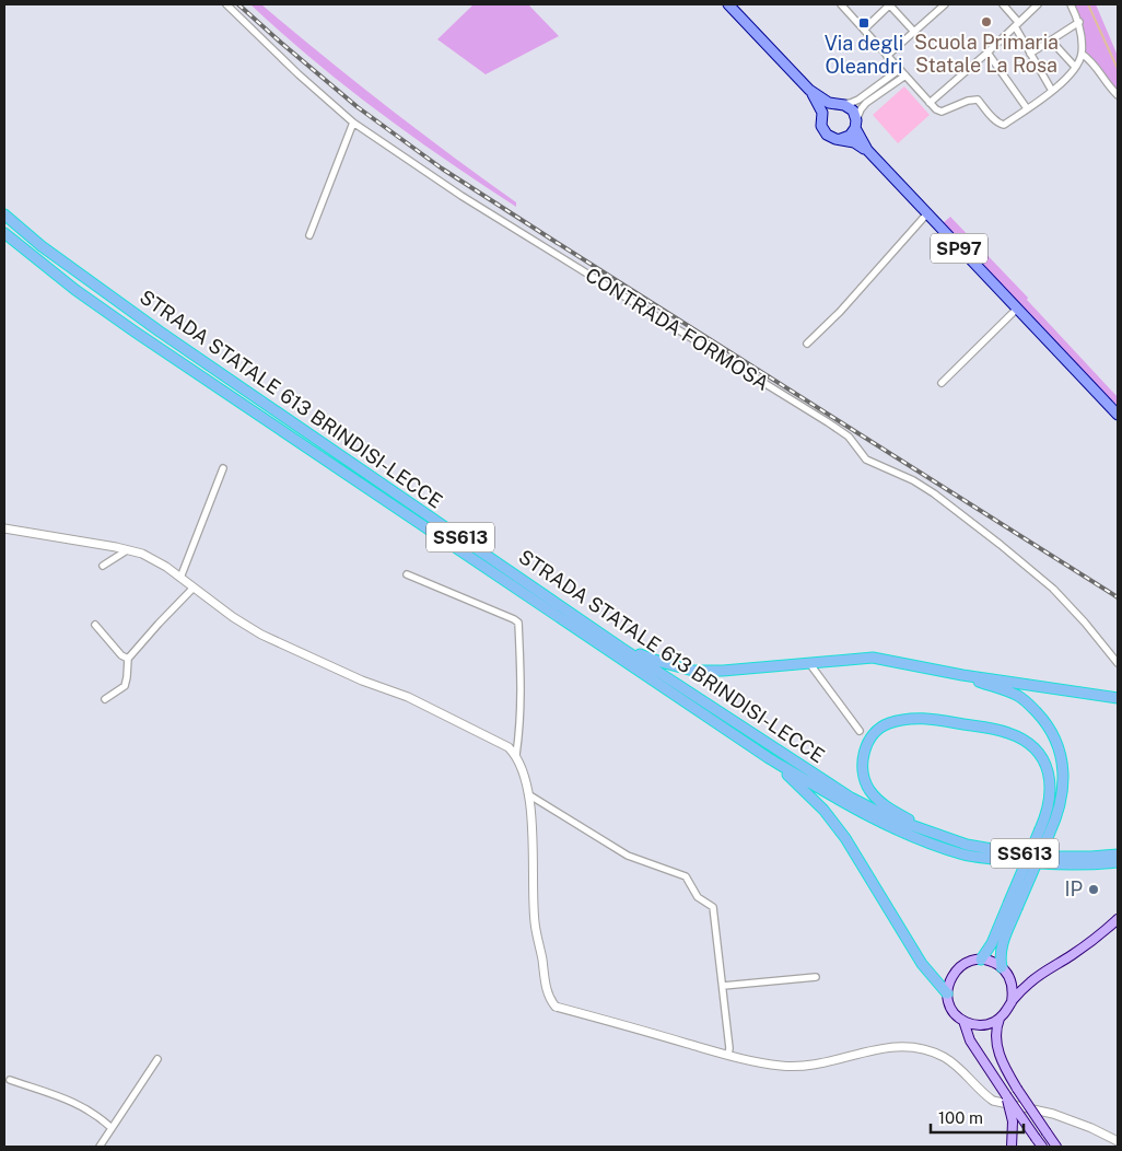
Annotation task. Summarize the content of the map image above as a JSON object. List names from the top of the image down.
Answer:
{
  "streets": {
    "highway": ["STRADA STATALE 613 BRINDISI-LECCE", "SS613"],
    "main road": ["SP97"],
    "street": ["CONTRADA FORMOSA"]
  },
  "places": {
    "other": ["Scuola Primaria Statale La Rosa", "IP"],
    "transit": ["Via degli Oleandri"]
  },
  "scale_bar": "100 m"
}
